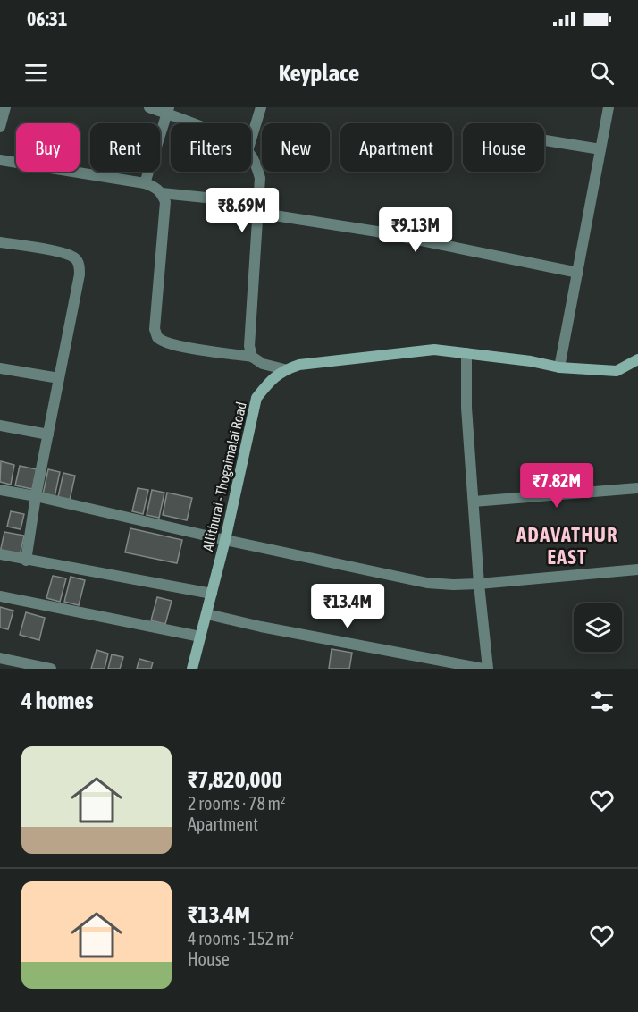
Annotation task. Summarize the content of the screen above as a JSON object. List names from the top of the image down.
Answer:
{
  "streets": {
    "main road": ["Allithurai - Thogaimalai Road"]
  },
  "districts": ["ADAVATHUR EAST"],
  "page": {
    "status": "06:31",
    "header": "Keyplace",
    "chip": [
      "Buy",
      "Rent",
      "Filters",
      "New",
      "Apartment",
      "House"
    ],
    "price": [
      "₹8.69M",
      "₹9.13M",
      "₹7.82M",
      "₹13.4M"
    ],
    "heading": "4 homes",
    "list": [
      {
        "name": "₹7,820,000",
        "note": "2 rooms · 78 m² · Apartment"
      },
      {
        "name": "₹13.4M",
        "note": "4 rooms · 152 m² · House"
      }
    ]
  }
}
